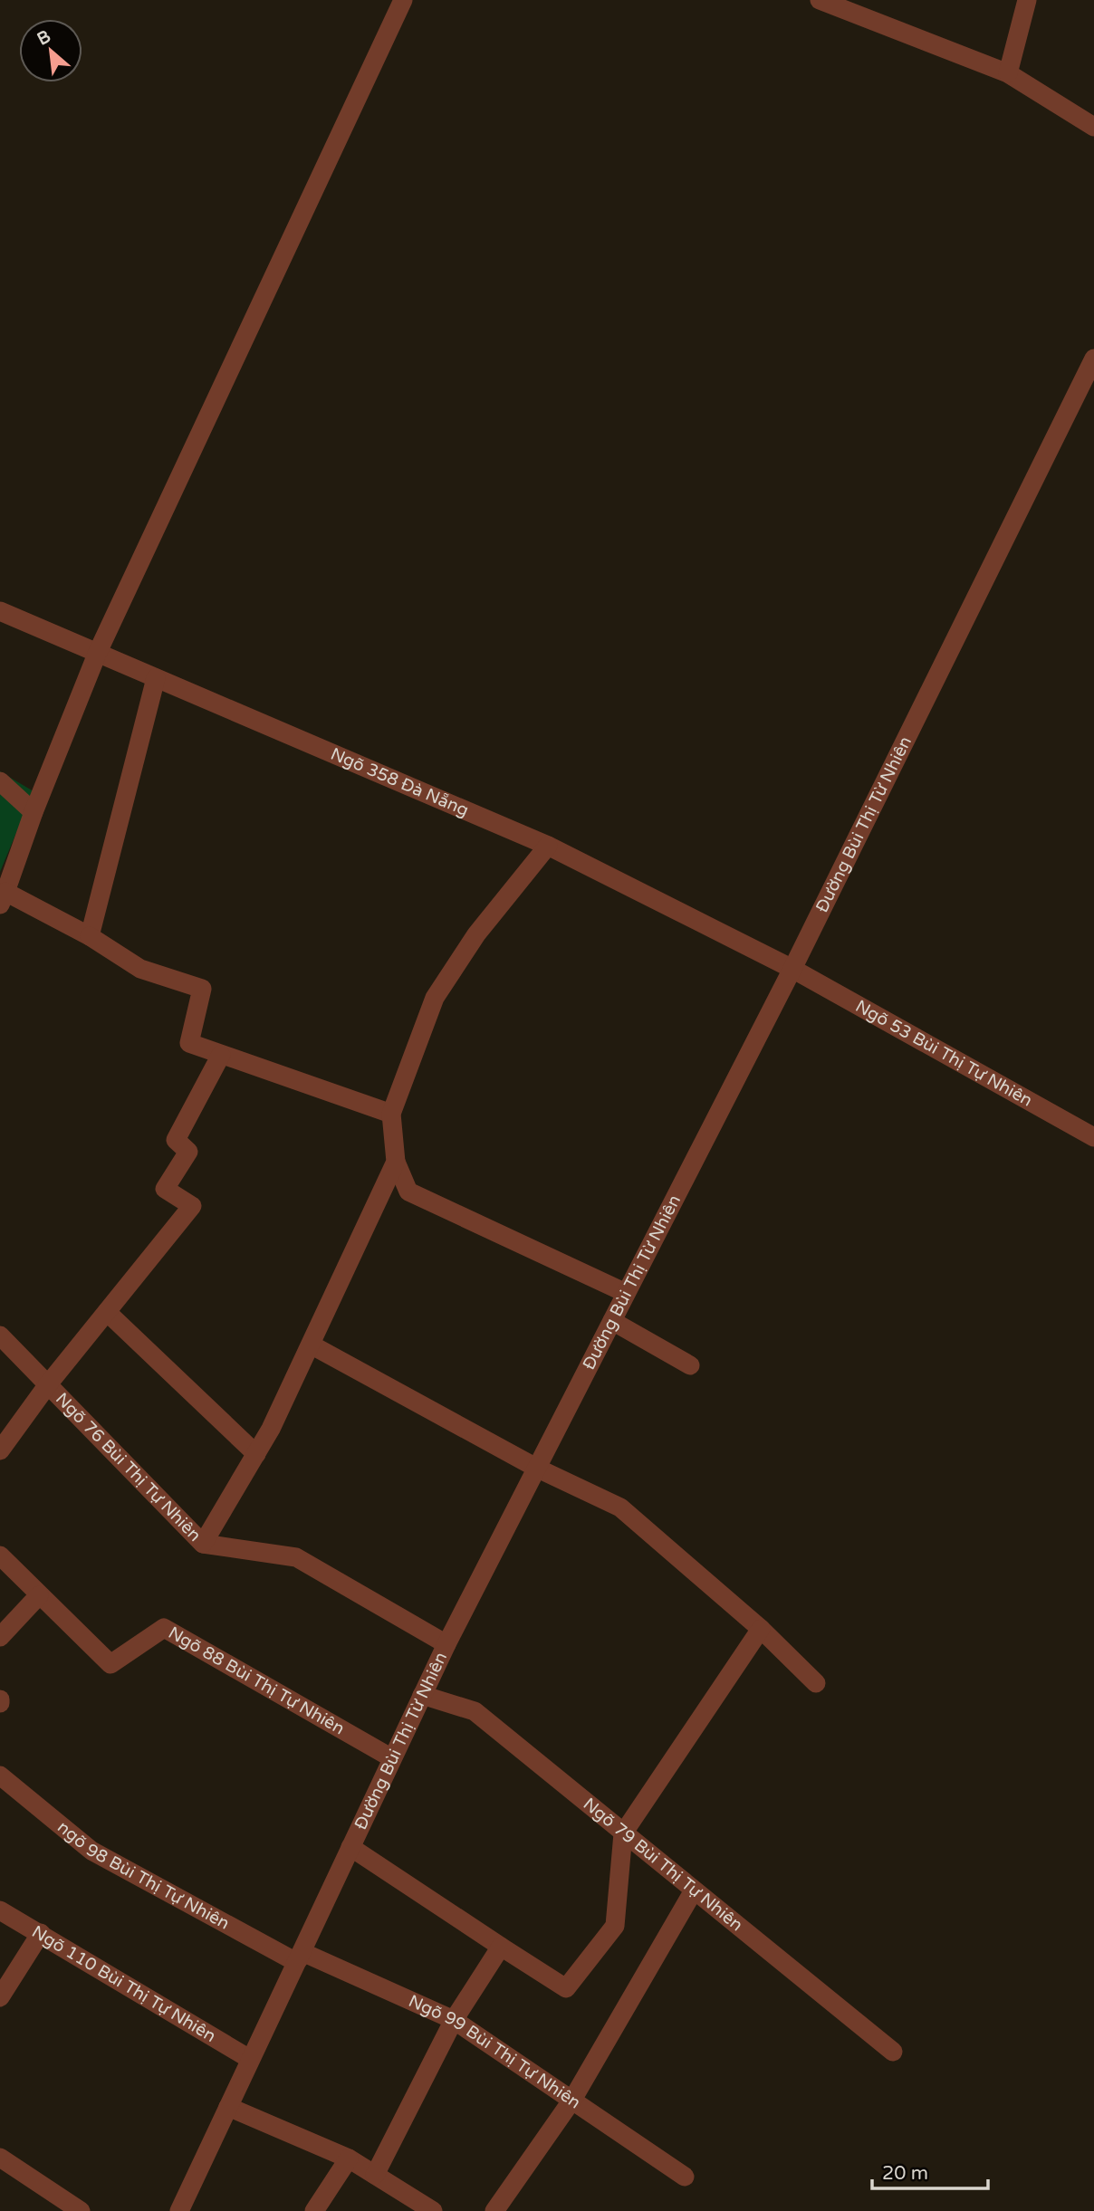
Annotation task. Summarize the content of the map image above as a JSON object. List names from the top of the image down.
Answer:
{
  "streets": {
    "street": [
      "Ngõ 358 Đà Nẵng",
      "Đường Bùi Thị Từ Nhiên",
      "Ngõ 53 Bùi Thị Tự Nhiên",
      "Ngõ 76 Bùi Thị Tự Nhiên",
      "Ngõ 88 Bùi Thị Tự Nhiên",
      "Ngõ 79 Bùi Thị Tự Nhiên",
      "ngõ 98 Bùi Thị Tự Nhiên",
      "Ngõ 110 Bùi Thị Tự Nhiên",
      "Ngõ 99 Bùi Thị Tự Nhiên"
    ]
  },
  "crossings": [
    ["Ngõ 358 Đà Nẵng", "Đường Bùi Thị Từ Nhiên"],
    ["Ngõ 358 Đà Nẵng", "Ngõ 53 Bùi Thị Tự Nhiên"],
    ["Đường Bùi Thị Từ Nhiên", "Ngõ 53 Bùi Thị Tự Nhiên"],
    ["Đường Bùi Thị Từ Nhiên", "Ngõ 76 Bùi Thị Tự Nhiên"],
    ["Đường Bùi Thị Từ Nhiên", "Ngõ 88 Bùi Thị Tự Nhiên"],
    ["Đường Bùi Thị Từ Nhiên", "Ngõ 79 Bùi Thị Tự Nhiên"],
    ["Đường Bùi Thị Từ Nhiên", "ngõ 98 Bùi Thị Tự Nhiên"],
    ["Đường Bùi Thị Từ Nhiên", "Ngõ 110 Bùi Thị Tự Nhiên"],
    ["Đường Bùi Thị Từ Nhiên", "Ngõ 99 Bùi Thị Tự Nhiên"],
    ["ngõ 98 Bùi Thị Tự Nhiên", "Ngõ 99 Bùi Thị Tự Nhiên"]
  ],
  "scale_bar": "20 m",
  "north": "top left"
}
